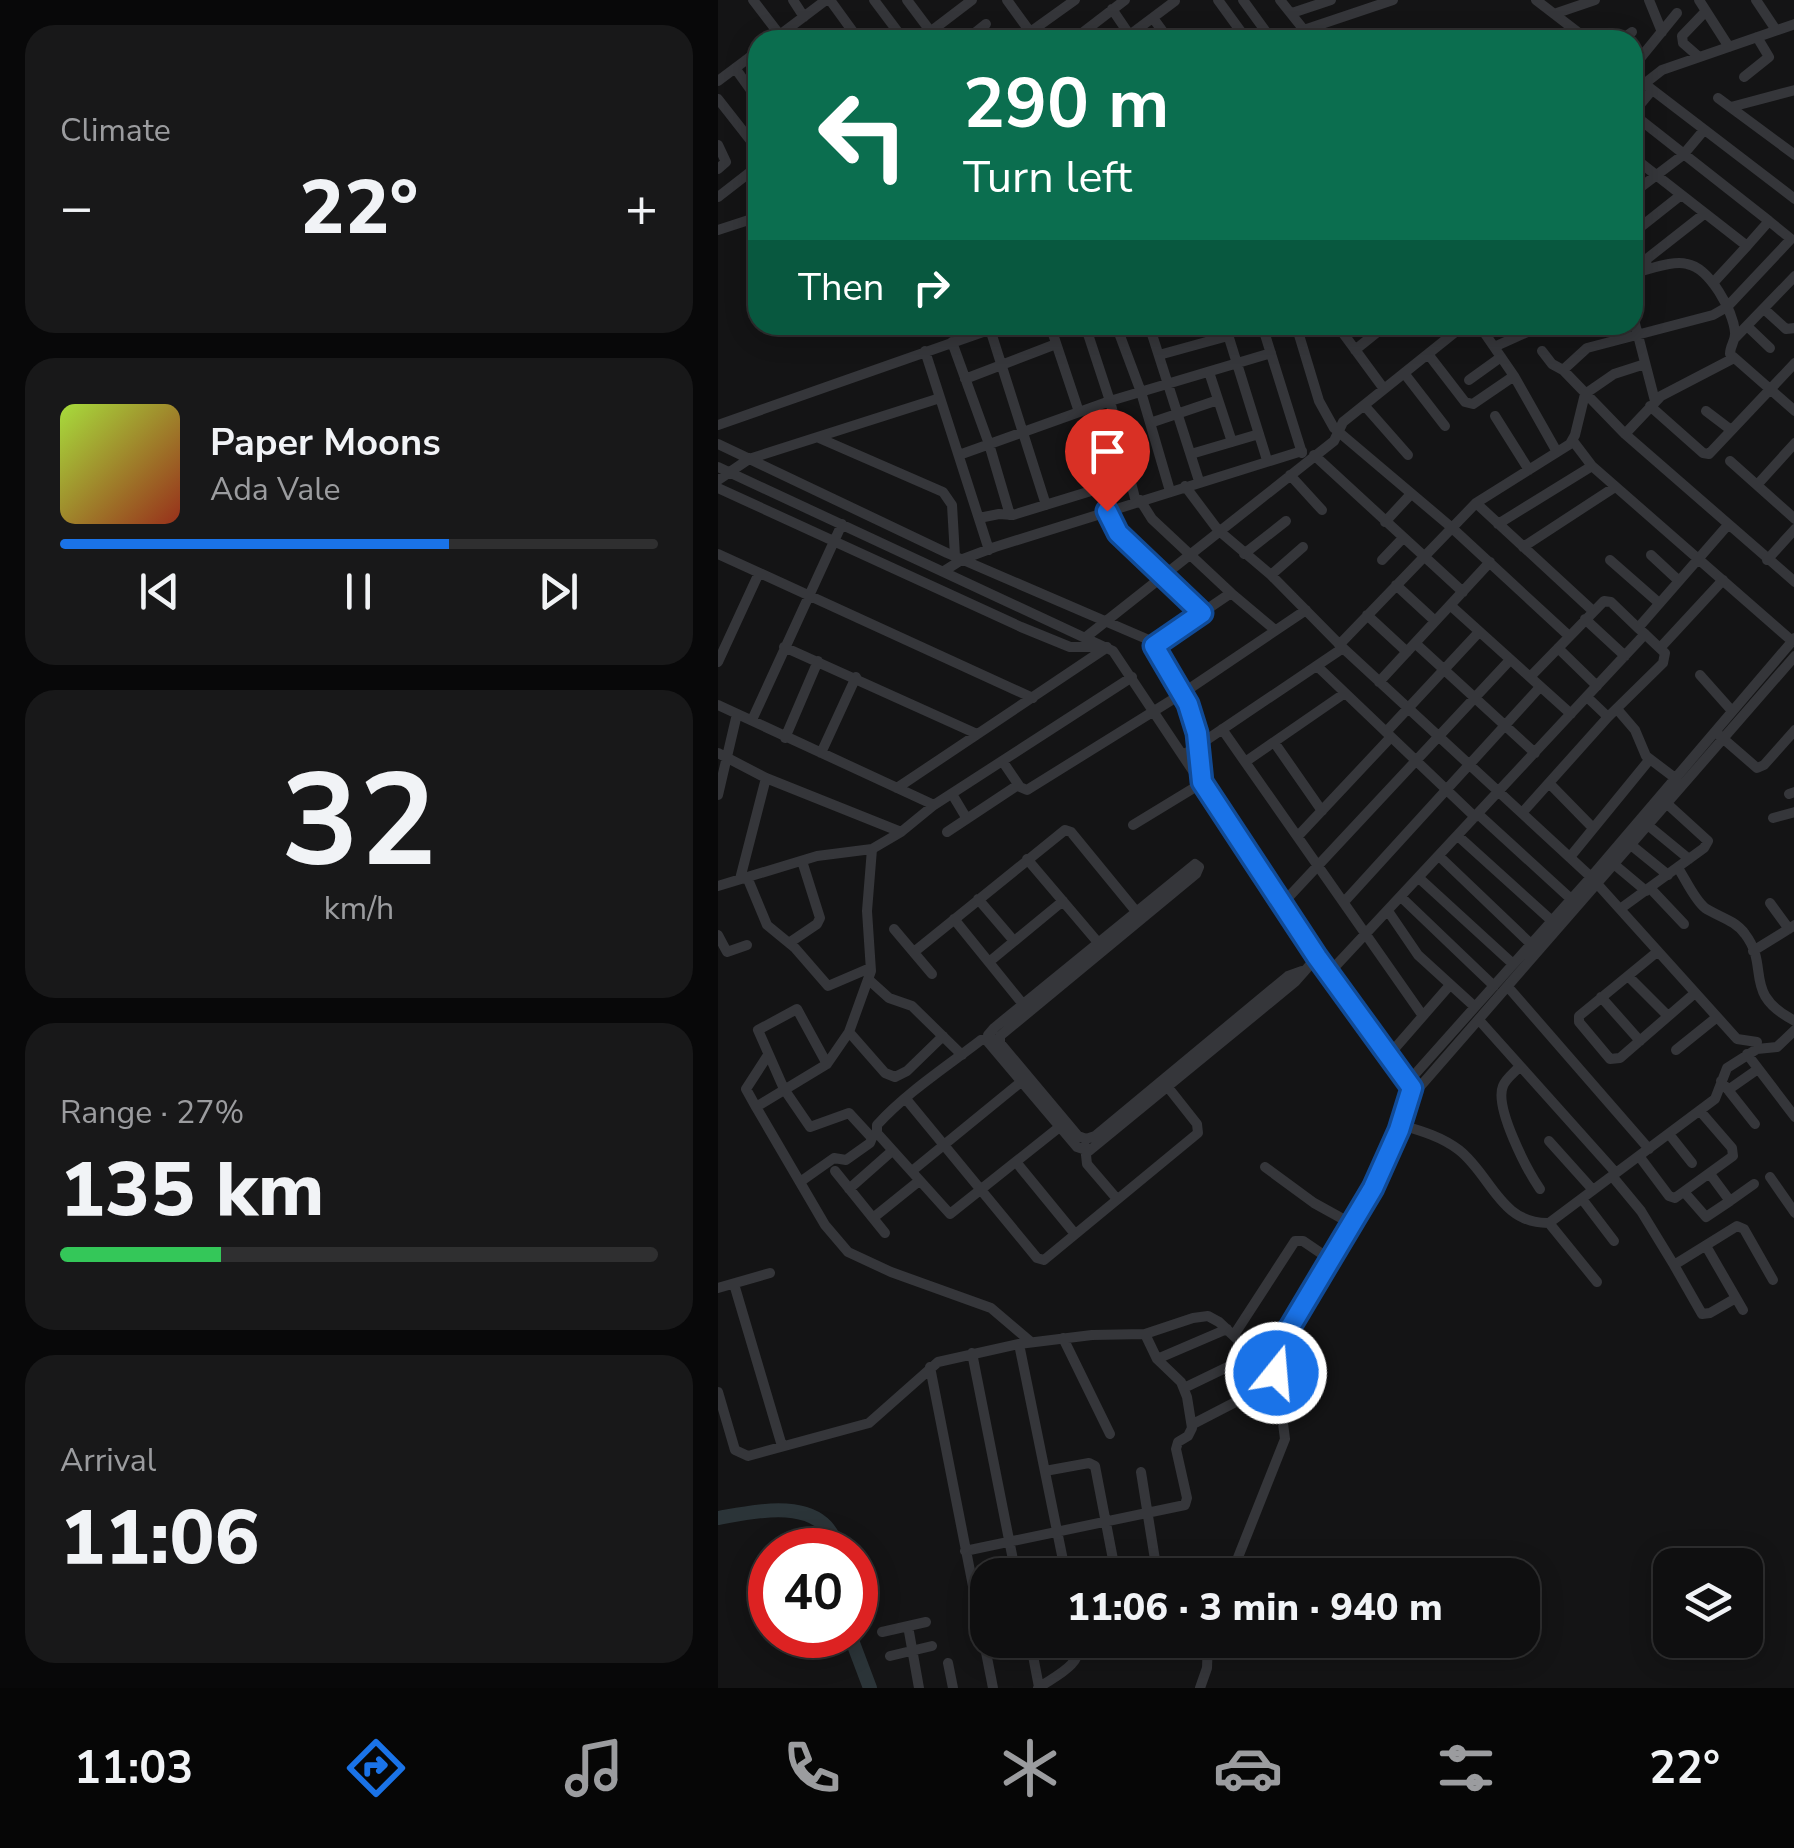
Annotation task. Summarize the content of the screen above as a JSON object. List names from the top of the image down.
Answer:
{
  "page": {
    "tile": [
      "Climate",
      ["32", "km/h"],
      ["Range · 27%", "135 km"],
      ["Arrival", "11:06"]
    ],
    "turn": ["290 m", "Turn left"],
    "heat": ["−", "22°", "+"],
    "then": "Then",
    "song": ["Paper Moons", "Ada Vale"],
    "limit": "40",
    "trip": "11:06 · 3 min · 940 m",
    "tabs": ["11:03", "22°"]
  }
}
